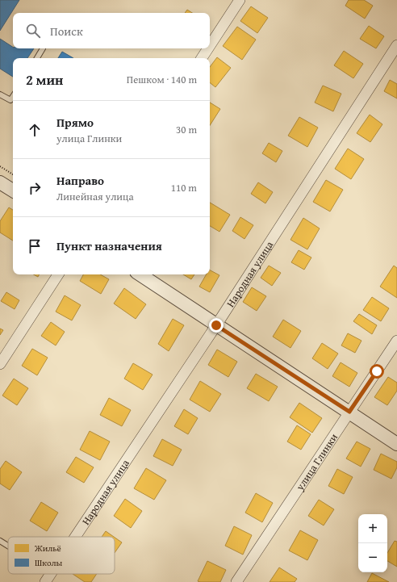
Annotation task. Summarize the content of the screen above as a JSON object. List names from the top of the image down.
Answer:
{
  "streets": {
    "street": ["Народная улица", "улица Глинки"]
  },
  "legend": ["Жильё", "Школы"],
  "page": {
    "search": "Поиск",
    "heading": ["2 мин", "Пешком · 140 m"],
    "list": [
      ["Прямо", "улица Глинки", "30 m"],
      ["Направо", "Линейная улица", "110 m"],
      "Пункт назначения"
    ],
    "map_buttons": ["+", "−"]
  }
}
